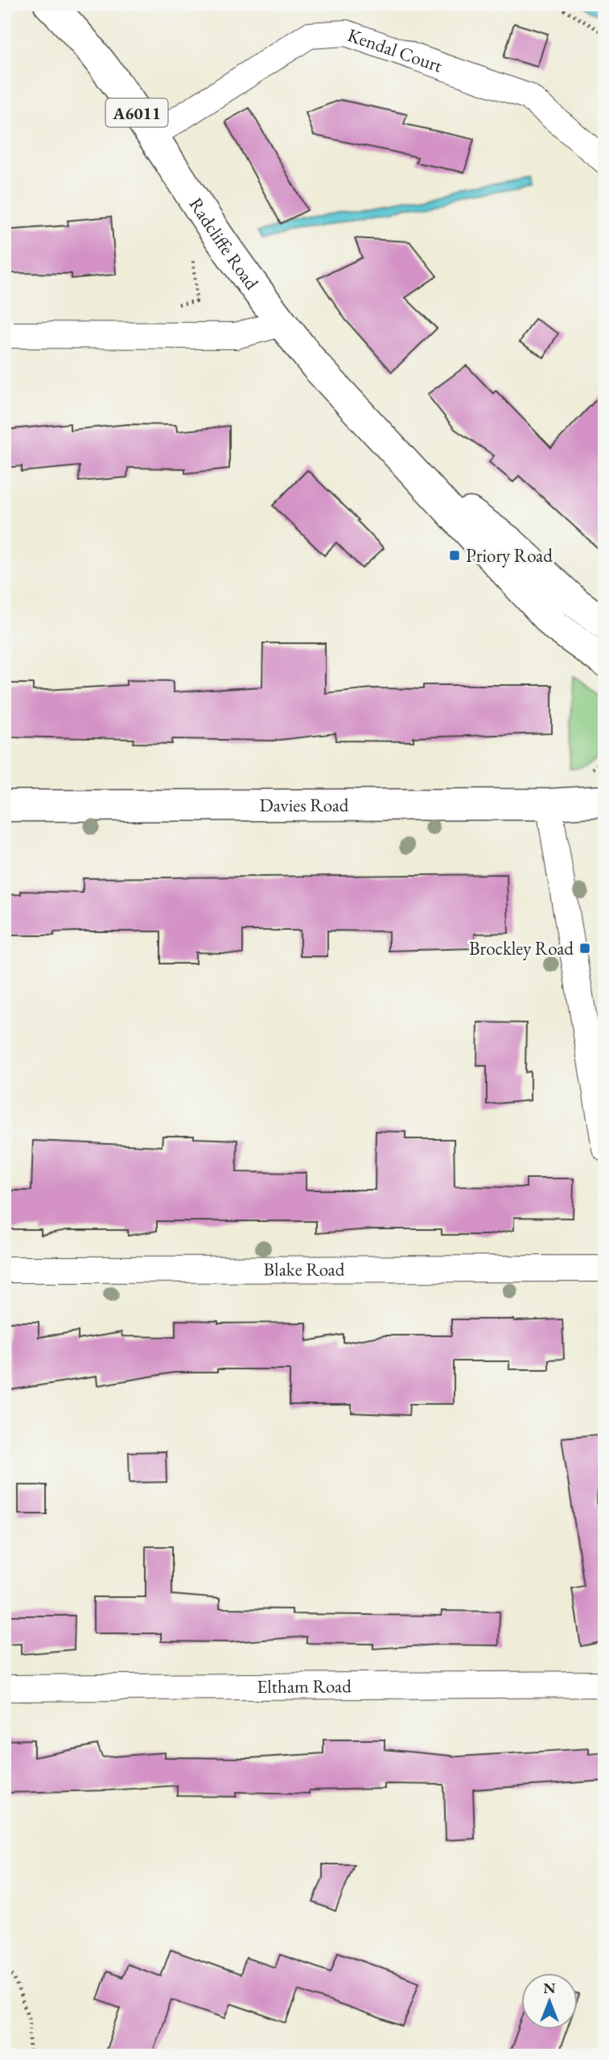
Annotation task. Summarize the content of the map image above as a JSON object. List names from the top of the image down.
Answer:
{
  "streets": {
    "main road": ["A6011", "Radcliffe Road", "Davies Road"],
    "street": ["Kendal Court", "Blake Road", "Eltham Road"]
  },
  "crossings": [
    ["Kendal Court", "Radcliffe Road"]
  ],
  "places": {
    "transit": ["Priory Road", "Brockley Road"]
  },
  "north": "top"
}
